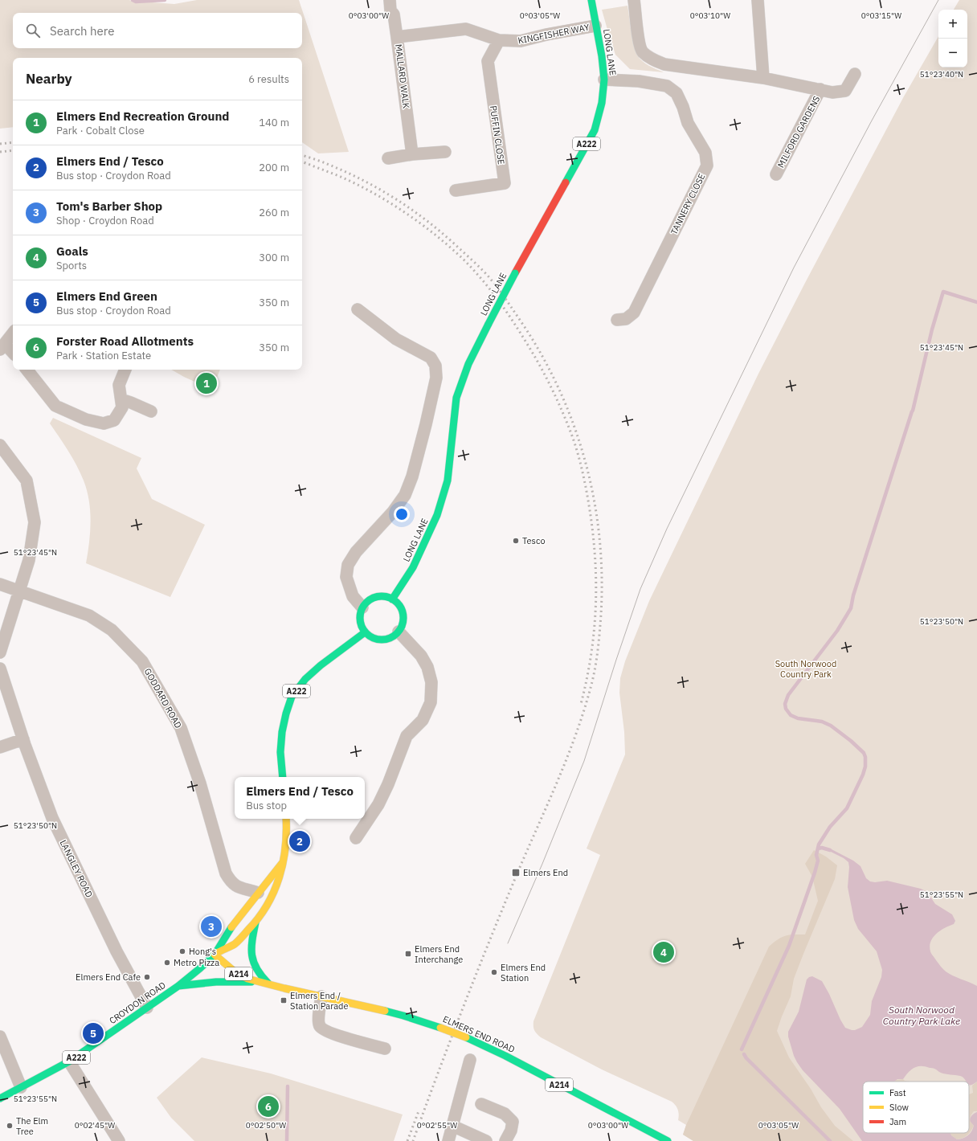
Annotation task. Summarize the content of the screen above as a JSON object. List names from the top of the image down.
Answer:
{
  "streets": {
    "main road": [
      "LONG LANE",
      "A222",
      "A214",
      "CROYDON ROAD",
      "ELMERS END ROAD"
    ],
    "street": [
      "KINGFISHER WAY",
      "MALLARD WALK",
      "MILFORD GARDENS",
      "PUFFIN CLOSE",
      "TANNERY CLOSE",
      "GODDARD ROAD",
      "LANGLEY ROAD"
    ]
  },
  "crossings": [
    ["KINGFISHER WAY", "LONG LANE"],
    ["KINGFISHER WAY", "MALLARD WALK"],
    ["KINGFISHER WAY", "PUFFIN CLOSE"],
    ["LONG LANE", "A222"],
    ["LONG LANE", "TANNERY CLOSE"],
    ["GODDARD ROAD", "CROYDON ROAD"],
    ["LANGLEY ROAD", "CROYDON ROAD"],
    ["CROYDON ROAD", "ELMERS END ROAD"]
  ],
  "water": ["South Norwood Country Park Lake"],
  "parks": ["South Norwood Country Park"],
  "places": {
    "other": [
      "Tesco",
      "Hong's",
      "Metro Pizza",
      "Elmers End Station",
      "Elmers End Cafe",
      "The Elm Tree"
    ],
    "transit": ["Elmers End", "Elmers End Interchange", "Elmers End / Station Parade"]
  },
  "legend": ["Fast", "Slow", "Jam"],
  "page": {
    "map_buttons": ["+", "−"],
    "search": "Search here",
    "heading": ["Nearby", "6 results"],
    "list": [
      {
        "mark": "1",
        "name": "Elmers End Recreation Ground",
        "note": "Park · Cobalt Close",
        "value": "140 m"
      },
      {
        "mark": "2",
        "name": "Elmers End / Tesco",
        "note": "Bus stop · Croydon Road",
        "value": "200 m"
      },
      {
        "mark": "3",
        "name": "Tom's Barber Shop",
        "note": "Shop · Croydon Road",
        "value": "260 m"
      },
      {
        "mark": "4",
        "name": "Goals",
        "note": "Sports",
        "value": "300 m"
      },
      {
        "mark": "5",
        "name": "Elmers End Green",
        "note": "Bus stop · Croydon Road",
        "value": "350 m"
      },
      {
        "mark": "6",
        "name": "Forster Road Allotments",
        "note": "Park · Station Estate",
        "value": "350 m"
      }
    ],
    "pins": [
      "1",
      "2",
      "3",
      "4",
      "5",
      "6"
    ],
    "popup": ["Elmers End / Tesco", "Bus stop"]
  },
  "coordinates": [
    "0°03'00\"W",
    "0°03'05\"W",
    "0°03'10\"W",
    "0°03'15\"W",
    "51°23'40\"N",
    "51°23'45\"N",
    "51°23'50\"N",
    "51°23'55\"N",
    "0°02'45\"W",
    "0°02'50\"W",
    "0°02'55\"W"
  ]
}
